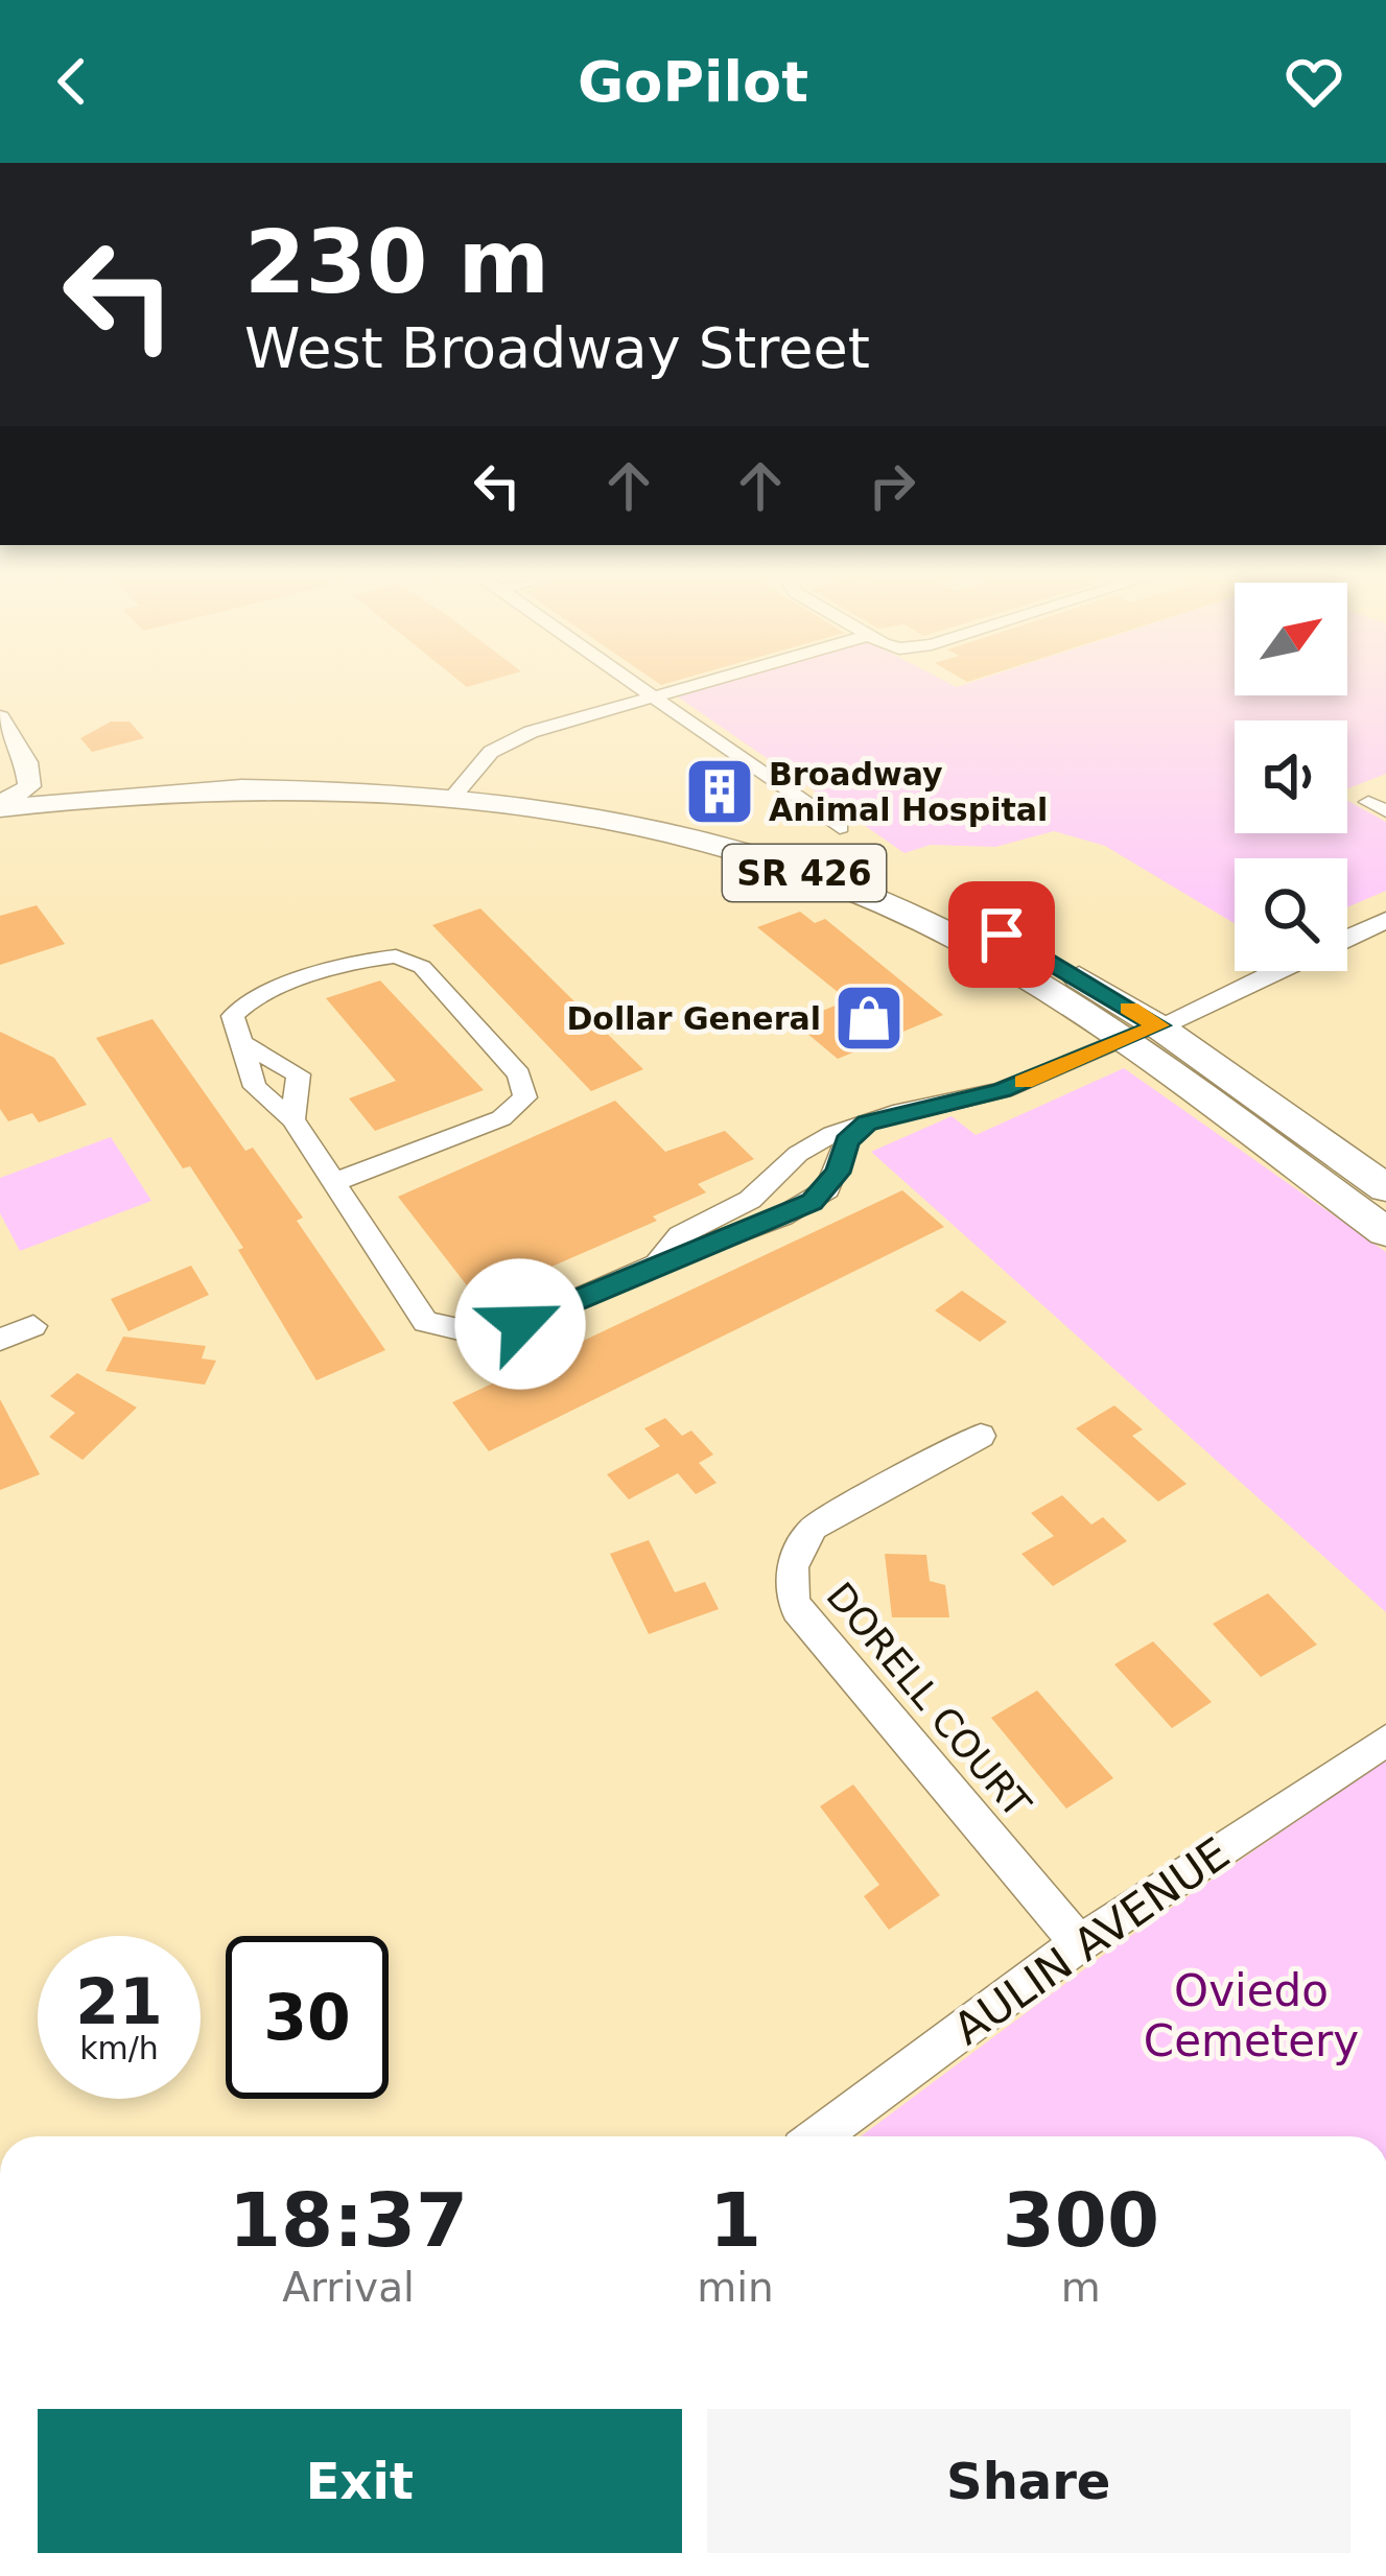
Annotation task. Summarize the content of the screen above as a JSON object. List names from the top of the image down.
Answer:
{
  "streets": {
    "main road": ["SR 426"],
    "street": ["DORELL COURT", "AULIN AVENUE"]
  },
  "crossings": [
    ["DORELL COURT", "AULIN AVENUE"]
  ],
  "parks": ["Oviedo Cemetery"],
  "places": {
    "building": ["Broadway Animal Hospital"],
    "shop": ["Dollar General"]
  },
  "north": "top right",
  "page": {
    "header": "GoPilot",
    "turn": ["230 m", "West Broadway Street"],
    "speed": "21 km/h",
    "limit": "30",
    "eta": [
      "18:37",
      "Arrival",
      "1",
      "min",
      "300",
      "m"
    ],
    "buttons": ["Exit", "Share"]
  }
}
